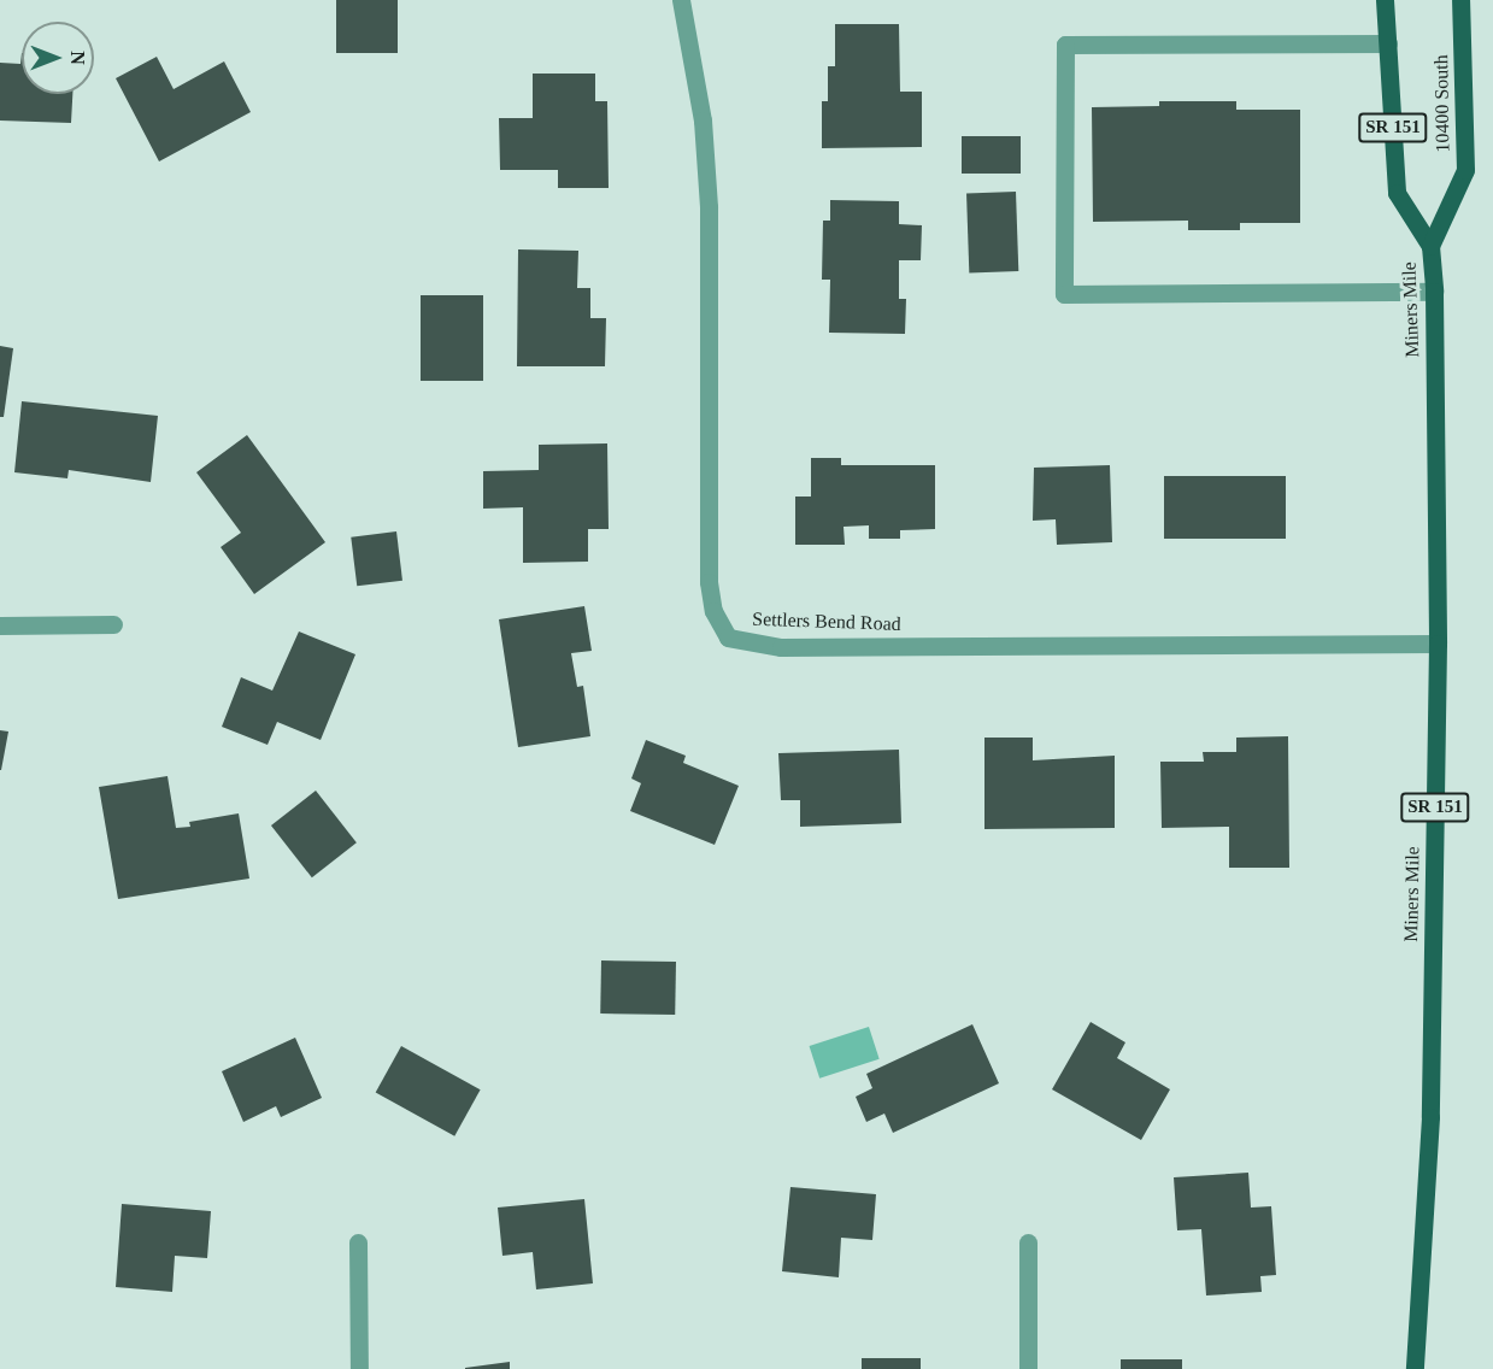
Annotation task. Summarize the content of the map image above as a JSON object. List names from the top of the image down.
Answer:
{
  "streets": {
    "main road": ["10400 South", "SR 151", "Miners Mile"],
    "street": ["Settlers Bend Road"]
  },
  "crossings": [
    ["10400 South", "SR 151"],
    ["10400 South", "Miners Mile"],
    ["SR 151", "Miners Mile"],
    ["Miners Mile", "Settlers Bend Road"]
  ],
  "north": "right"
}
